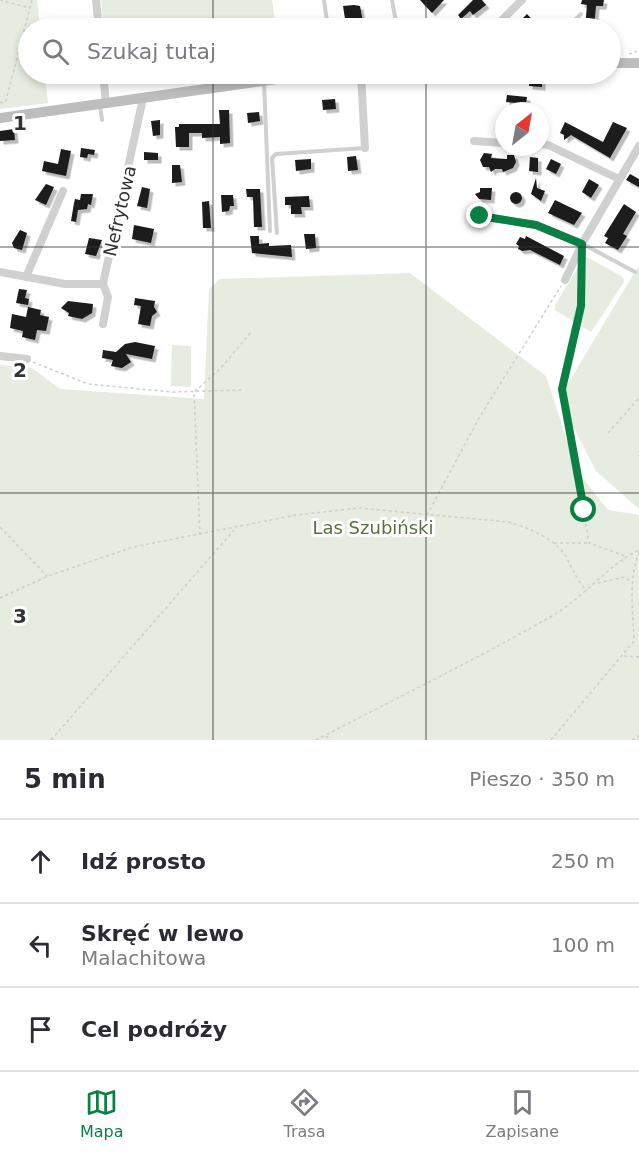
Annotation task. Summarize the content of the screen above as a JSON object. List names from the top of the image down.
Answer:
{
  "streets": {
    "street": ["Nefrytowa"]
  },
  "parks": ["Las Szubiński"],
  "north": "top right",
  "page": {
    "search": "Szukaj tutaj",
    "heading": ["5 min", "Pieszo · 350 m"],
    "list": [
      ["Idź prosto", "250 m"],
      ["Skręć w lewo", "Malachitowa", "100 m"],
      "Cel podróży"
    ],
    "nav": ["Mapa", "Trasa", "Zapisane"]
  },
  "grid": {
    "rows": ["1", "2", "3"]
  }
}
